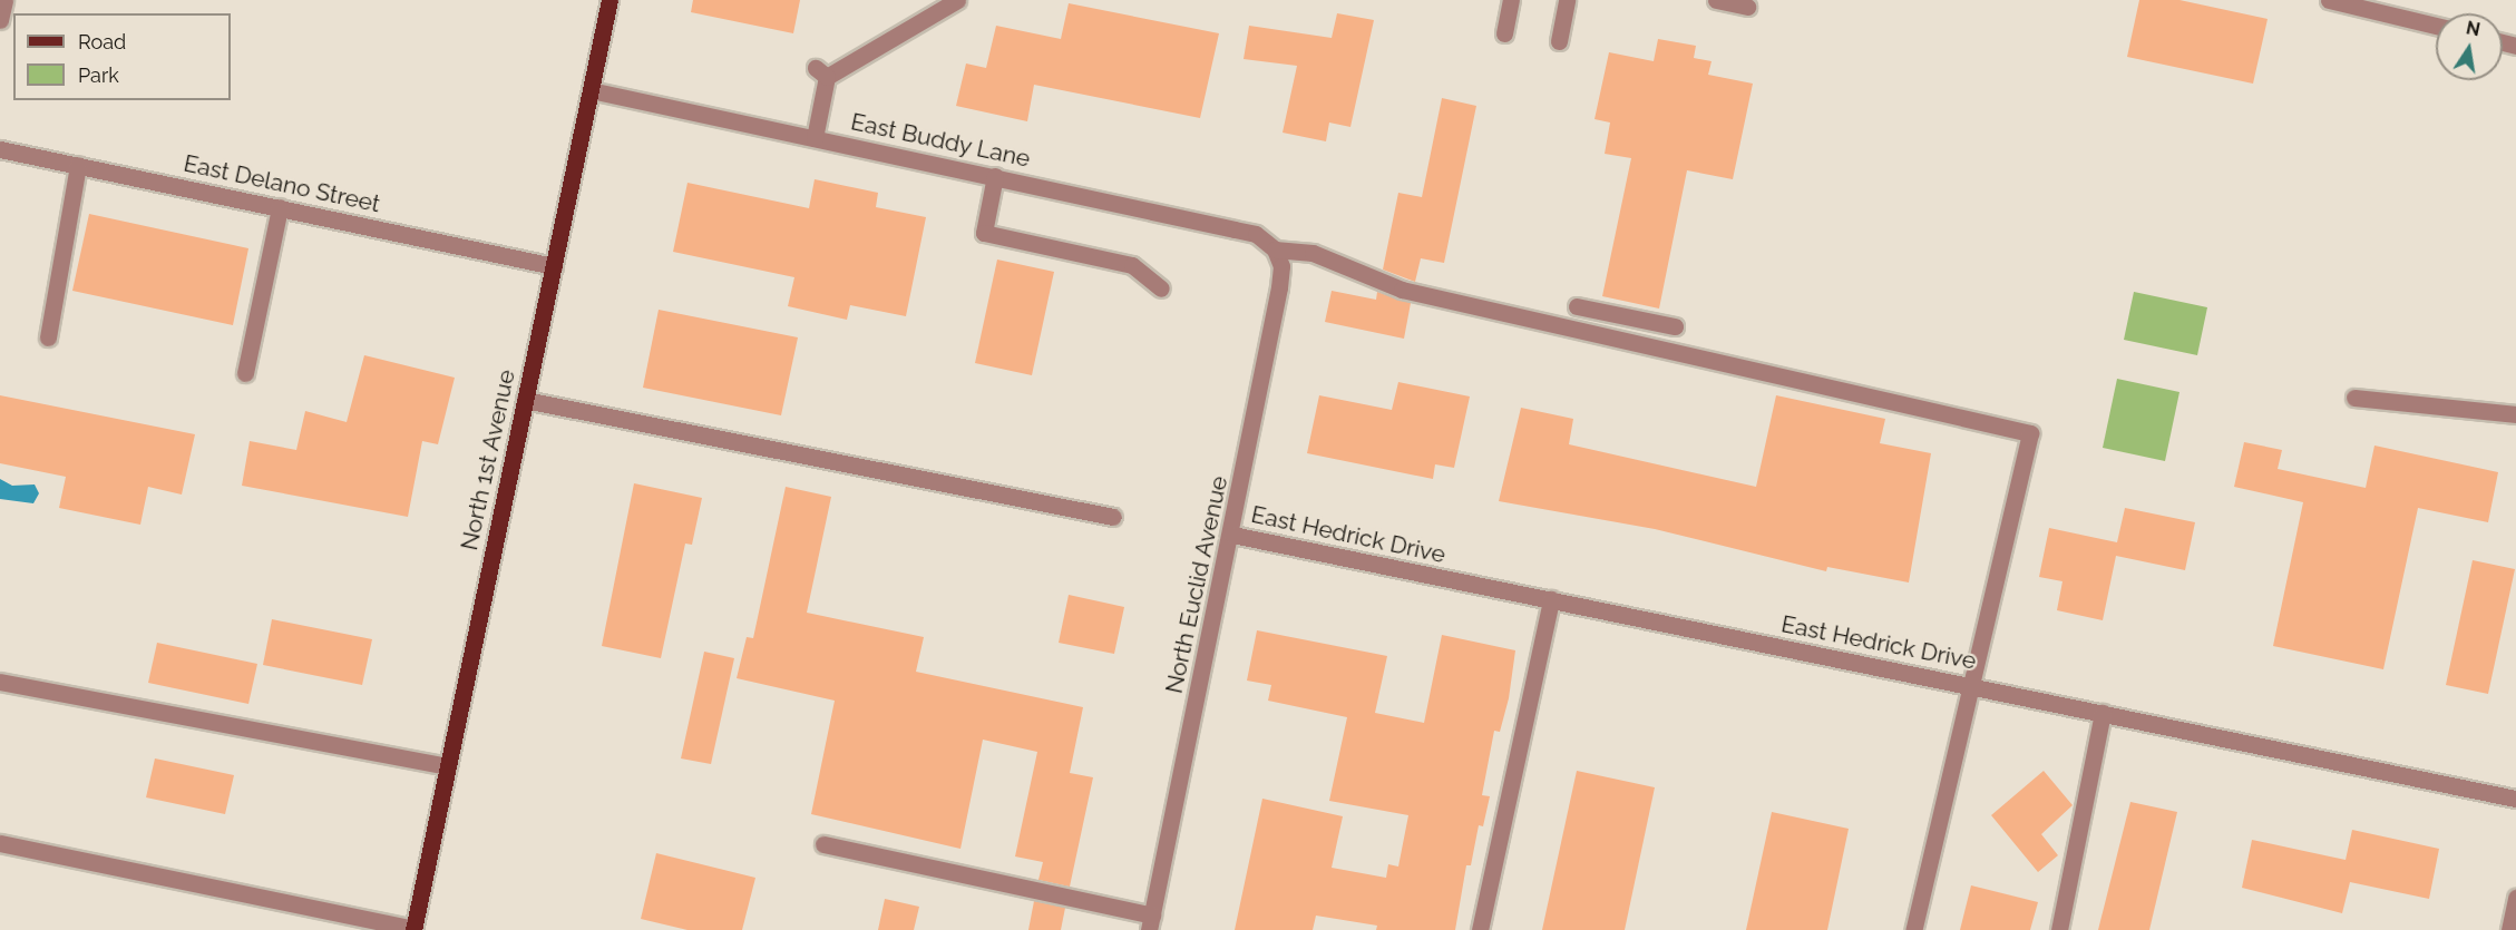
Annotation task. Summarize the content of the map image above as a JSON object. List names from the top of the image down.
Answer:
{
  "streets": {
    "main road": ["North 1st Avenue"],
    "street": [
      "East Buddy Lane",
      "East Delano Street",
      "East Hedrick Drive",
      "North Euclid Avenue"
    ]
  },
  "crossings": [
    ["East Buddy Lane", "North 1st Avenue"],
    ["East Buddy Lane", "North Euclid Avenue"],
    ["East Delano Street", "North 1st Avenue"],
    ["East Hedrick Drive", "North Euclid Avenue"]
  ],
  "legend": ["Road", "Park"],
  "north": "top"
}
